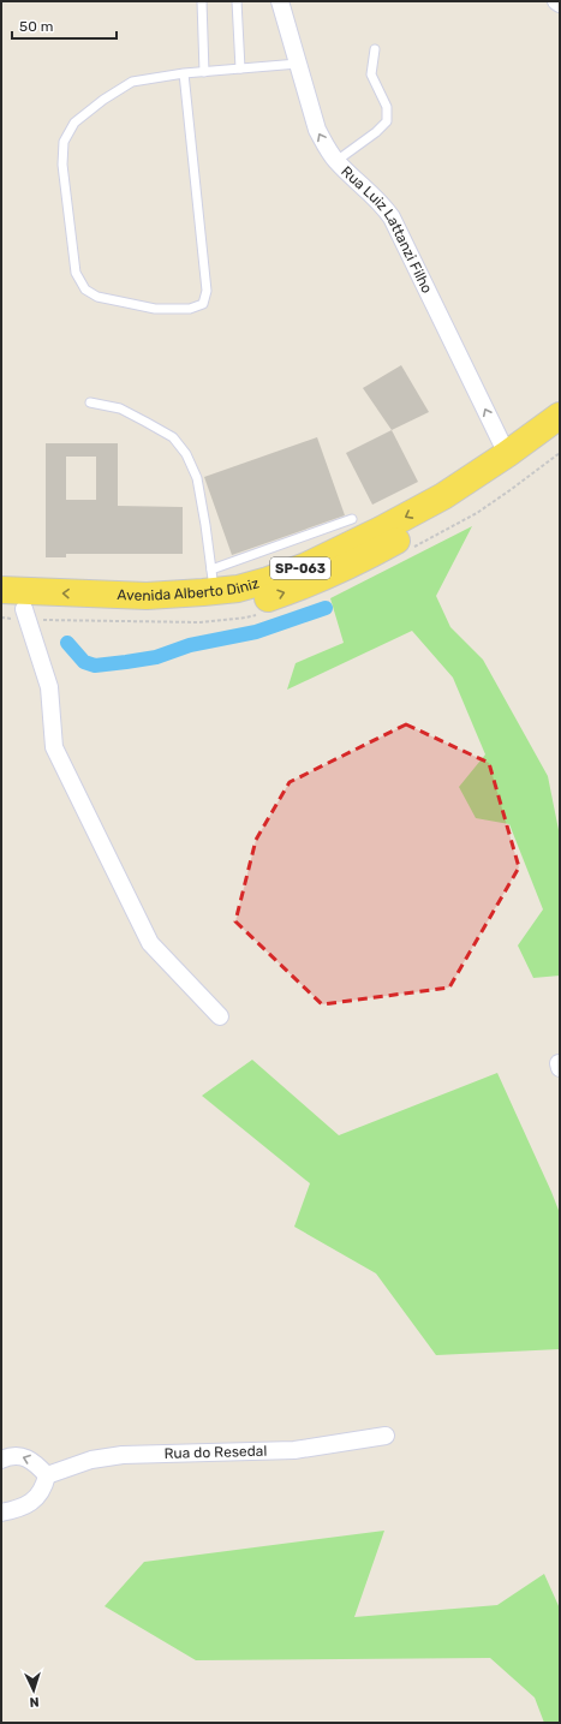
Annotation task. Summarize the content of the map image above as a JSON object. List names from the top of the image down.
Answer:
{
  "streets": {
    "main road": ["SP-063", "Avenida Alberto Diniz"],
    "street": ["Rua Luiz Lattanzi Filho", "Rua do Resedal"]
  },
  "crossings": [
    ["Rua Luiz Lattanzi Filho", "Avenida Alberto Diniz"]
  ],
  "one_way": ["Rua Luiz Lattanzi Filho"],
  "scale_bar": "50 m",
  "north": "bottom"
}
